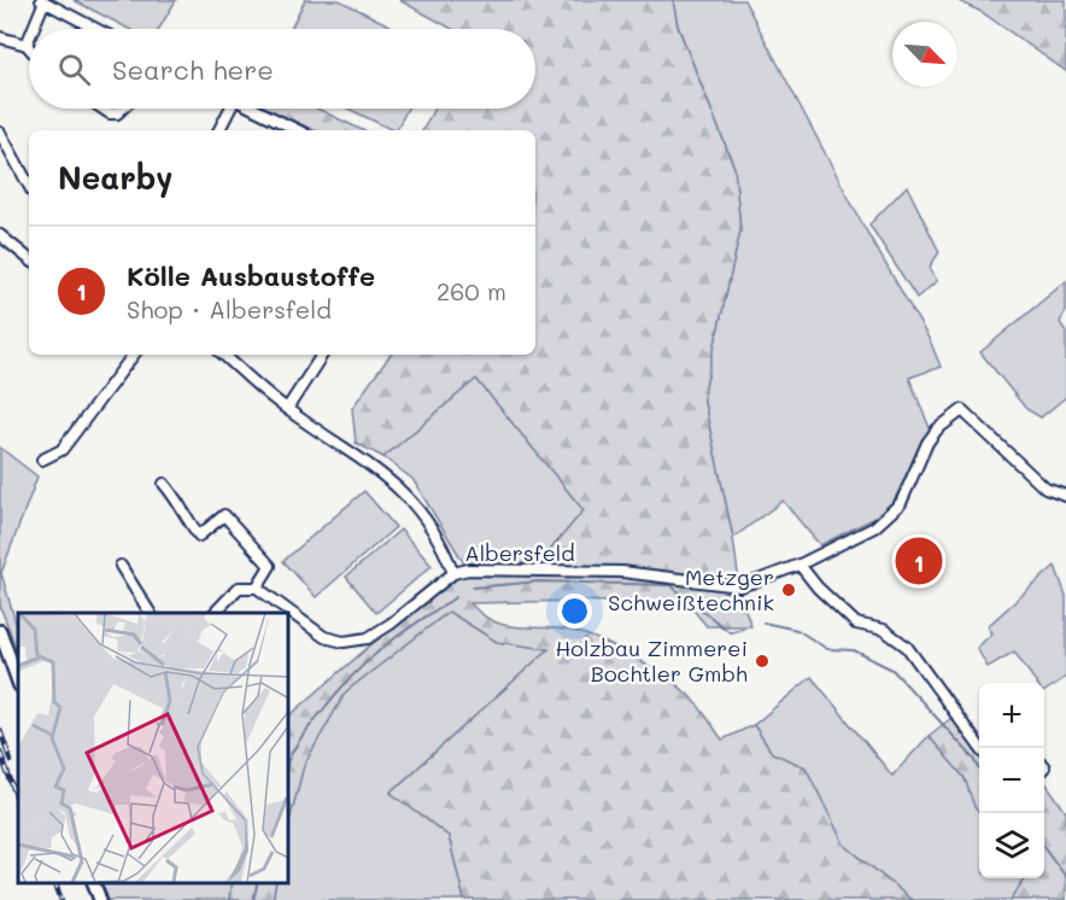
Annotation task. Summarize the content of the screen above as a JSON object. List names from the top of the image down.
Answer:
{
  "streets": {
    "street": ["Albersfeld"]
  },
  "places": ["Metzger Schweißtechnik", "Holzbau Zimmerei Bochtler Gmbh"],
  "north": "bottom right",
  "page": {
    "search": "Search here",
    "heading": "Nearby",
    "list": [
      {
        "mark": "1",
        "name": "Kölle Ausbaustoffe",
        "note": "Shop · Albersfeld",
        "value": "260 m"
      }
    ],
    "pins": "1",
    "map_buttons": ["+", "−"]
  }
}
